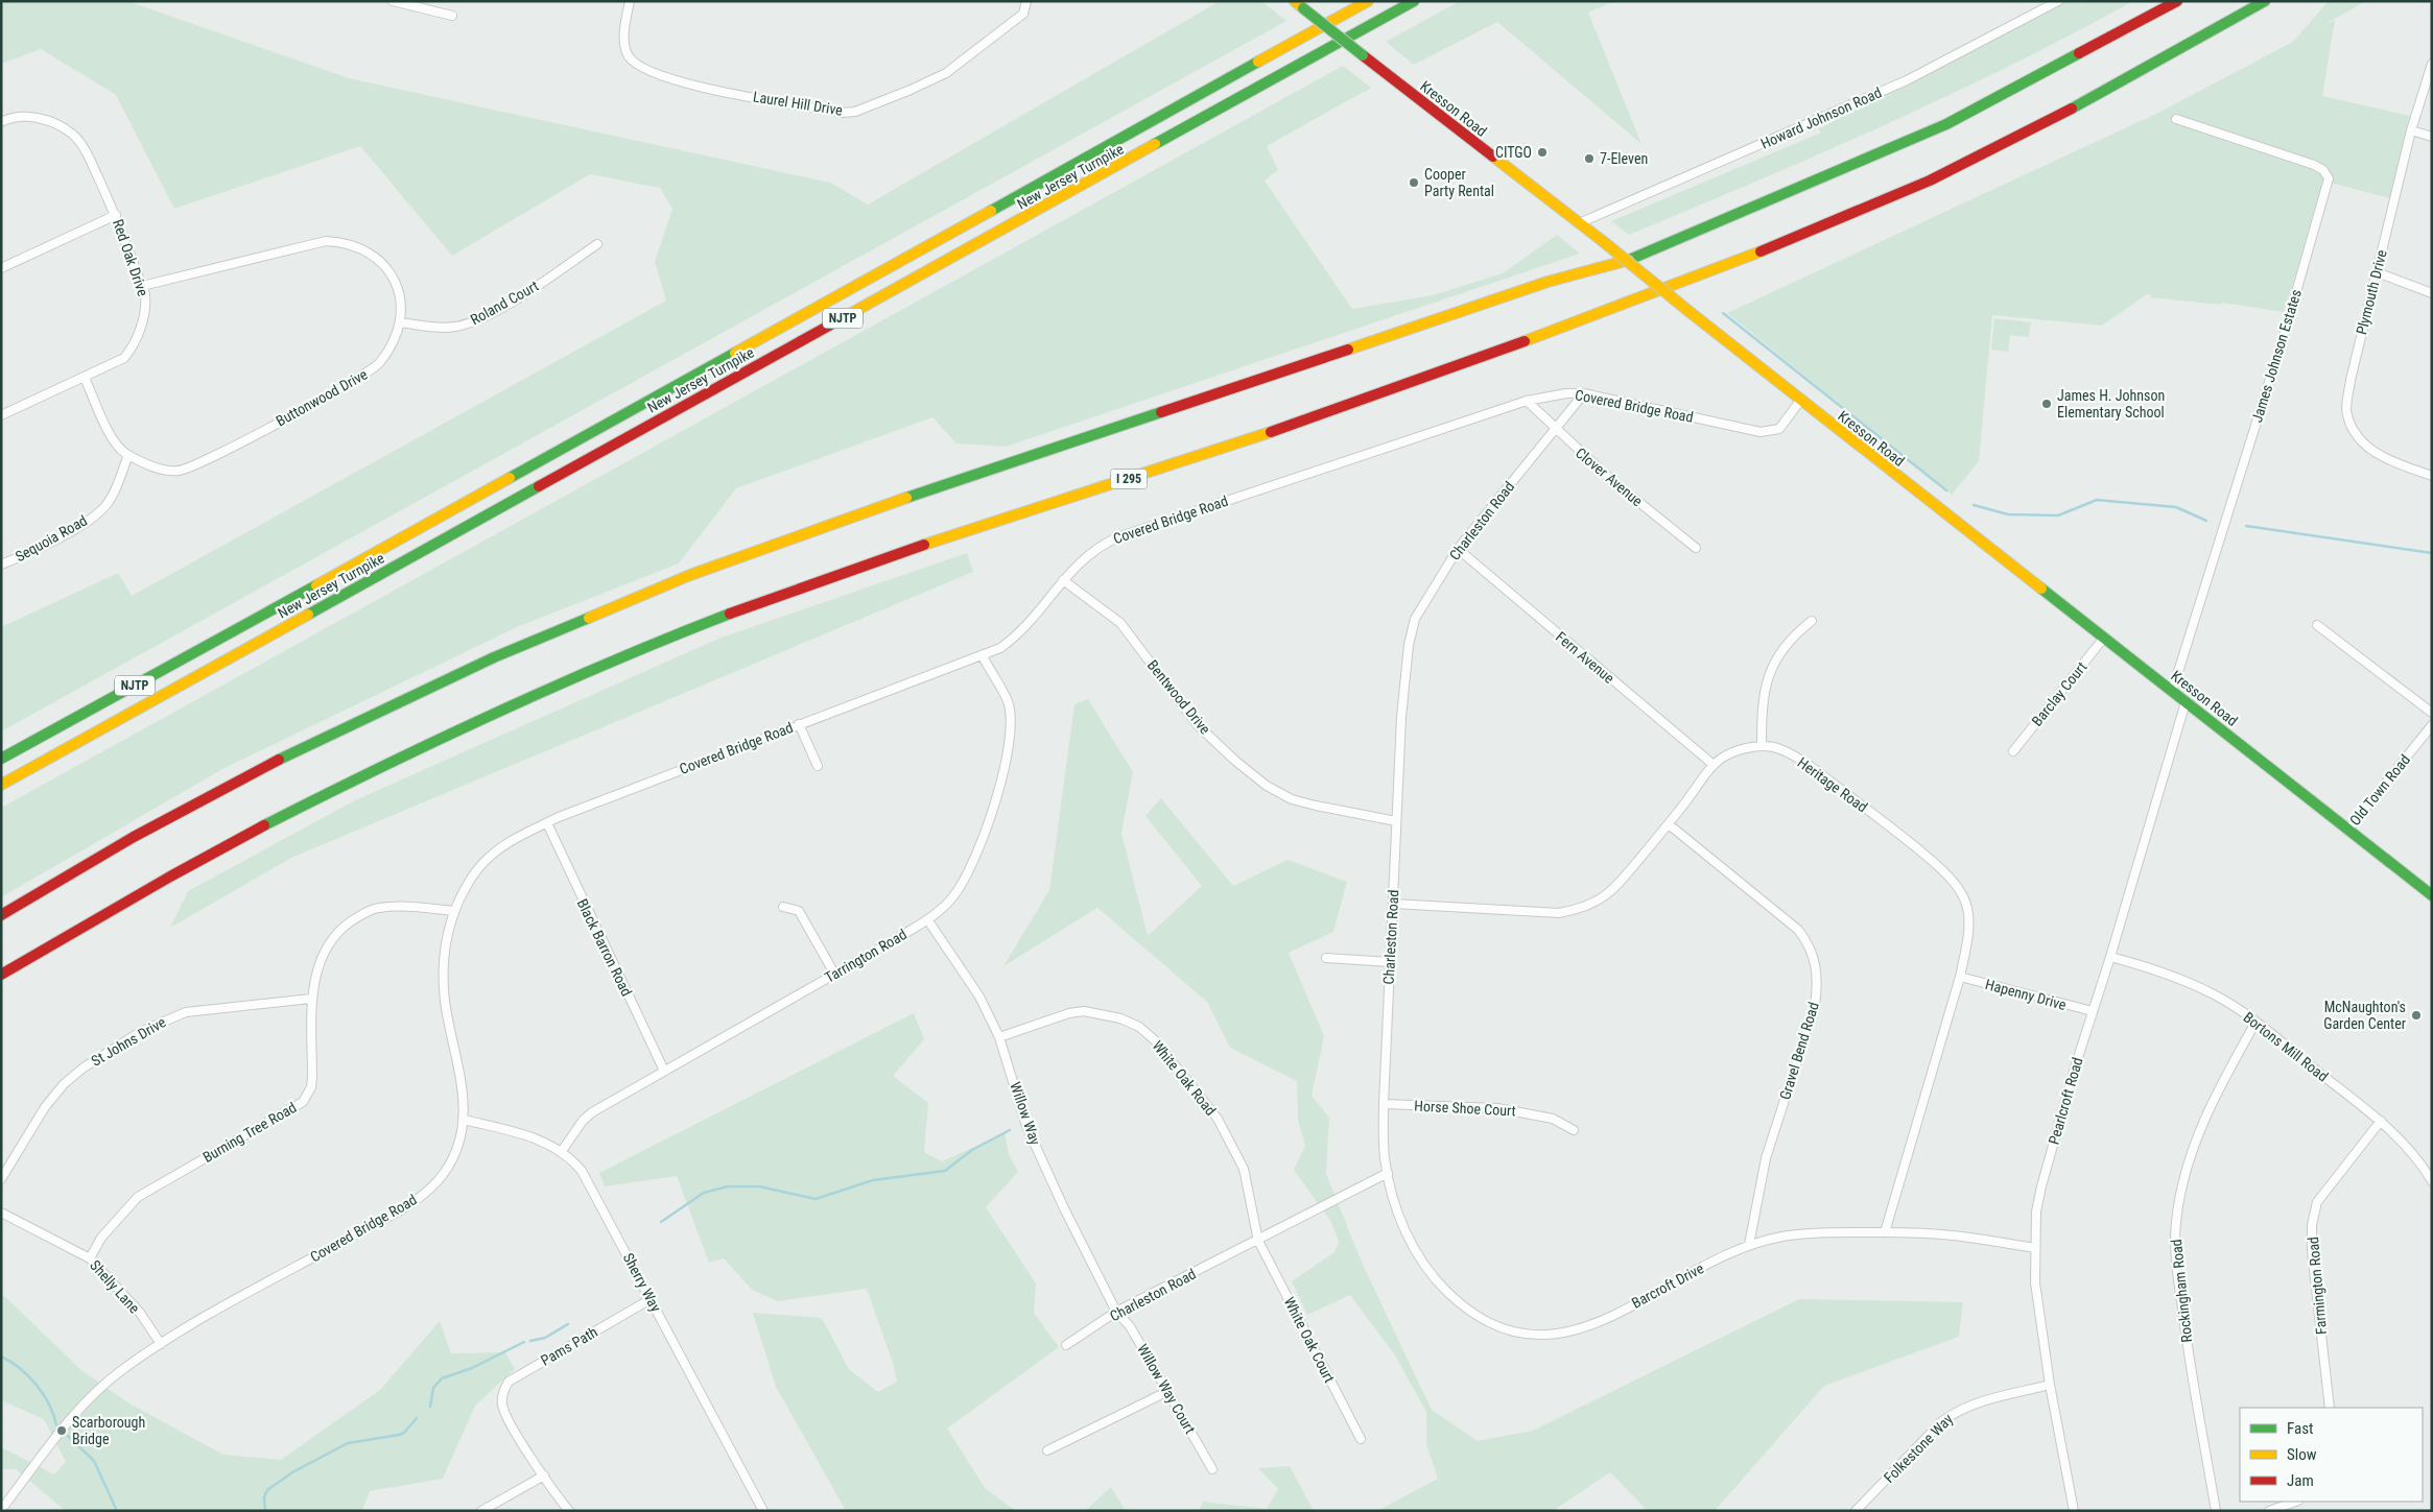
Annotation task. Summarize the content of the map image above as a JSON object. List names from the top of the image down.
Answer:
{
  "streets": {
    "main road": [
      "Kresson Road",
      "New Jersey Turnpike",
      "NJTP",
      "I 295"
    ],
    "street": [
      "Laurel Hill Drive",
      "Howard Johnson Road",
      "Red Oak Drive",
      "Plymouth Drive",
      "Roland Court",
      "James Johnson Estates",
      "Buttonwood Drive",
      "Covered Bridge Road",
      "Clover Avenue",
      "Charleston Road",
      "Sequoia Road",
      "Fern Avenue",
      "Barclay Court",
      "Bentwood Drive",
      "Heritage Road",
      "Old Town Road",
      "Black Barron Road",
      "Tarrington Road",
      "Hapenny Drive",
      "St Johns Drive",
      "Bortons Mill Road",
      "Gravel Bend Road",
      "White Oak Road",
      "Pearlcroft Road",
      "Horse Shoe Court",
      "Willow Way",
      "Burning Tree Road",
      "Sherry Way",
      "Barcroft Drive",
      "Farmington Road",
      "Shelly Lane",
      "Rockingham Road",
      "White Oak Court",
      "Pams Path",
      "Willow Way Court",
      "Folkestone Way"
    ]
  },
  "crossings": [
    ["Kresson Road", "Howard Johnson Road"],
    ["Kresson Road", "James Johnson Estates"],
    ["Kresson Road", "Covered Bridge Road"],
    ["Kresson Road", "Barclay Court"],
    ["Kresson Road", "Old Town Road"],
    ["Kresson Road", "Pearlcroft Road"],
    ["Red Oak Drive", "Buttonwood Drive"],
    ["Roland Court", "Buttonwood Drive"],
    ["Buttonwood Drive", "Sequoia Road"],
    ["Covered Bridge Road", "Clover Avenue"],
    ["Covered Bridge Road", "Charleston Road"],
    ["Covered Bridge Road", "Bentwood Drive"],
    ["Covered Bridge Road", "Black Barron Road"],
    ["Covered Bridge Road", "Tarrington Road"],
    ["Covered Bridge Road", "Burning Tree Road"],
    ["Covered Bridge Road", "Sherry Way"],
    ["Covered Bridge Road", "Shelly Lane"],
    ["Clover Avenue", "Charleston Road"],
    ["Charleston Road", "Fern Avenue"],
    ["Charleston Road", "Bentwood Drive"],
    ["Charleston Road", "White Oak Road"],
    ["Charleston Road", "Horse Shoe Court"],
    ["Charleston Road", "Willow Way"],
    ["Charleston Road", "Barcroft Drive"],
    ["Charleston Road", "White Oak Court"],
    ["Charleston Road", "Willow Way Court"],
    ["Heritage Road", "Hapenny Drive"],
    ["Heritage Road", "Barcroft Drive"],
    ["Black Barron Road", "Tarrington Road"],
    ["Tarrington Road", "Willow Way"],
    ["Tarrington Road", "Sherry Way"],
    ["Hapenny Drive", "Pearlcroft Road"],
    ["St Johns Drive", "Burning Tree Road"],
    ["Bortons Mill Road", "Pearlcroft Road"],
    ["Bortons Mill Road", "Farmington Road"],
    ["Bortons Mill Road", "Rockingham Road"],
    ["Gravel Bend Road", "Barcroft Drive"],
    ["White Oak Road", "Willow Way"],
    ["White Oak Road", "White Oak Court"],
    ["Pearlcroft Road", "Barcroft Drive"],
    ["Pearlcroft Road", "Folkestone Way"],
    ["Willow Way", "Willow Way Court"],
    ["Burning Tree Road", "Shelly Lane"],
    ["Sherry Way", "Pams Path"]
  ],
  "places": [
    "CITGO",
    "7-Eleven",
    "Cooper Party Rental",
    "James H. Johnson Elementary School",
    "McNaughton's Garden Center",
    "Scarborough Bridge"
  ],
  "legend": ["Fast", "Slow", "Jam"]
}
